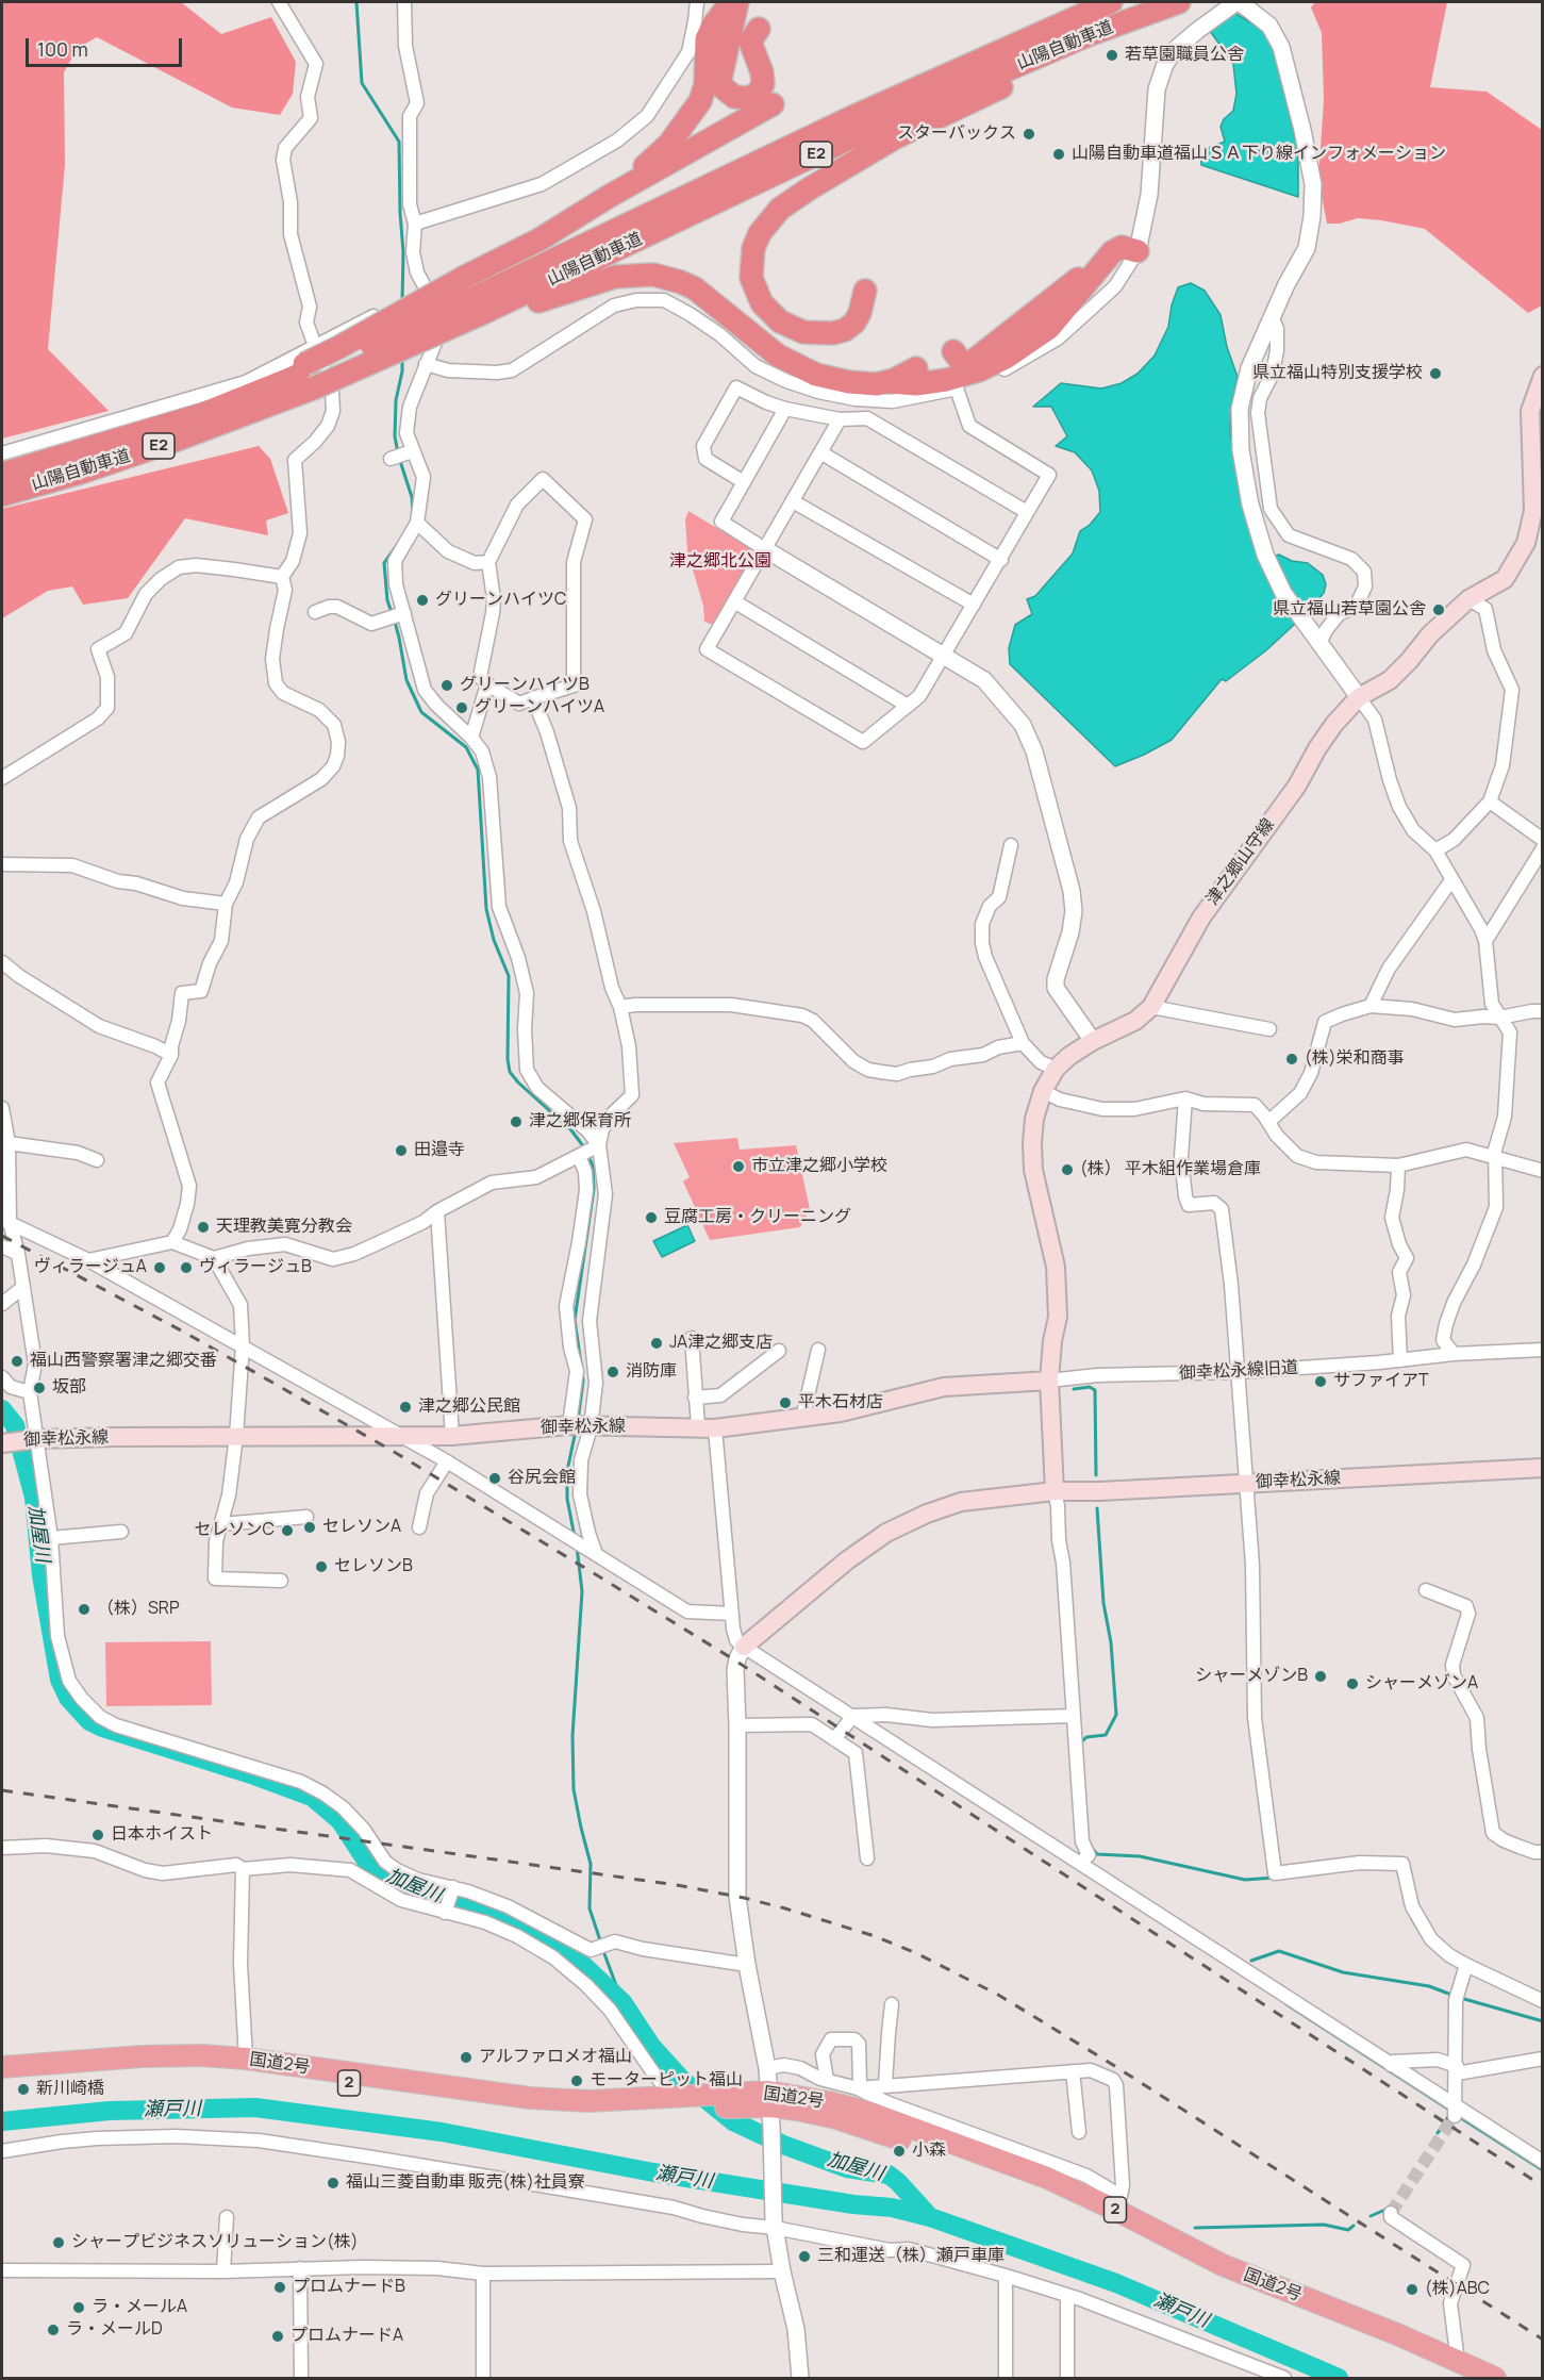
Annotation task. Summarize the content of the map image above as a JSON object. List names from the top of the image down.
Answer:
{
  "streets": {
    "highway": [
      "山陽自動車道",
      "E2",
      "国道2号",
      "2"
    ],
    "main road": ["津之郷山守線", "御幸松永線"],
    "street": ["御幸松永線旧道"]
  },
  "crossings": [
    ["津之郷山守線", "御幸松永線旧道"],
    ["津之郷山守線", "御幸松永線"],
    ["御幸松永線旧道", "御幸松永線"]
  ],
  "water": ["加屋川", "瀬戸川"],
  "parks": ["津之郷北公園"],
  "places": [
    "若草園職員公舎",
    "スターバックス",
    "山陽自動車道福山ＳＡ下り線インフォメーション",
    "県立福山特別支援学校",
    "グリーンハイツC",
    "県立福山若草園公舎",
    "グリーンハイツB",
    "グリーンハイツA",
    "(株)栄和商事",
    "津之郷保育所",
    "田邉寺",
    "市立津之郷小学校",
    "(株） 平木組作業場倉庫",
    "豆腐工房・クリーニング",
    "天理教美寛分教会",
    "ヴィラージュA",
    "ヴィラージュB",
    "JA津之郷支店",
    "福山西警察署津之郷交番",
    "消防庫",
    "サファイアT",
    "坂部",
    "平木石材店",
    "津之郷公民館",
    "谷尻会館",
    "セレソンA",
    "セレソンC",
    "セレソンB",
    "（株）SRP",
    "シャーメゾンB",
    "シャーメゾンA",
    "日本ホイスト",
    "アルファロメオ福山",
    "モーターピット福山",
    "新川崎橋",
    "小森",
    "福山三菱自動車 販売(株)社員寮",
    "シャープビジネスソリューション(株)",
    "三和運送（株）瀬戸車庫",
    "プロムナードB",
    "(株)ABC",
    "ラ・メールA",
    "ラ・メールD",
    "プロムナードA"
  ],
  "scale_bar": "100 m"
}
